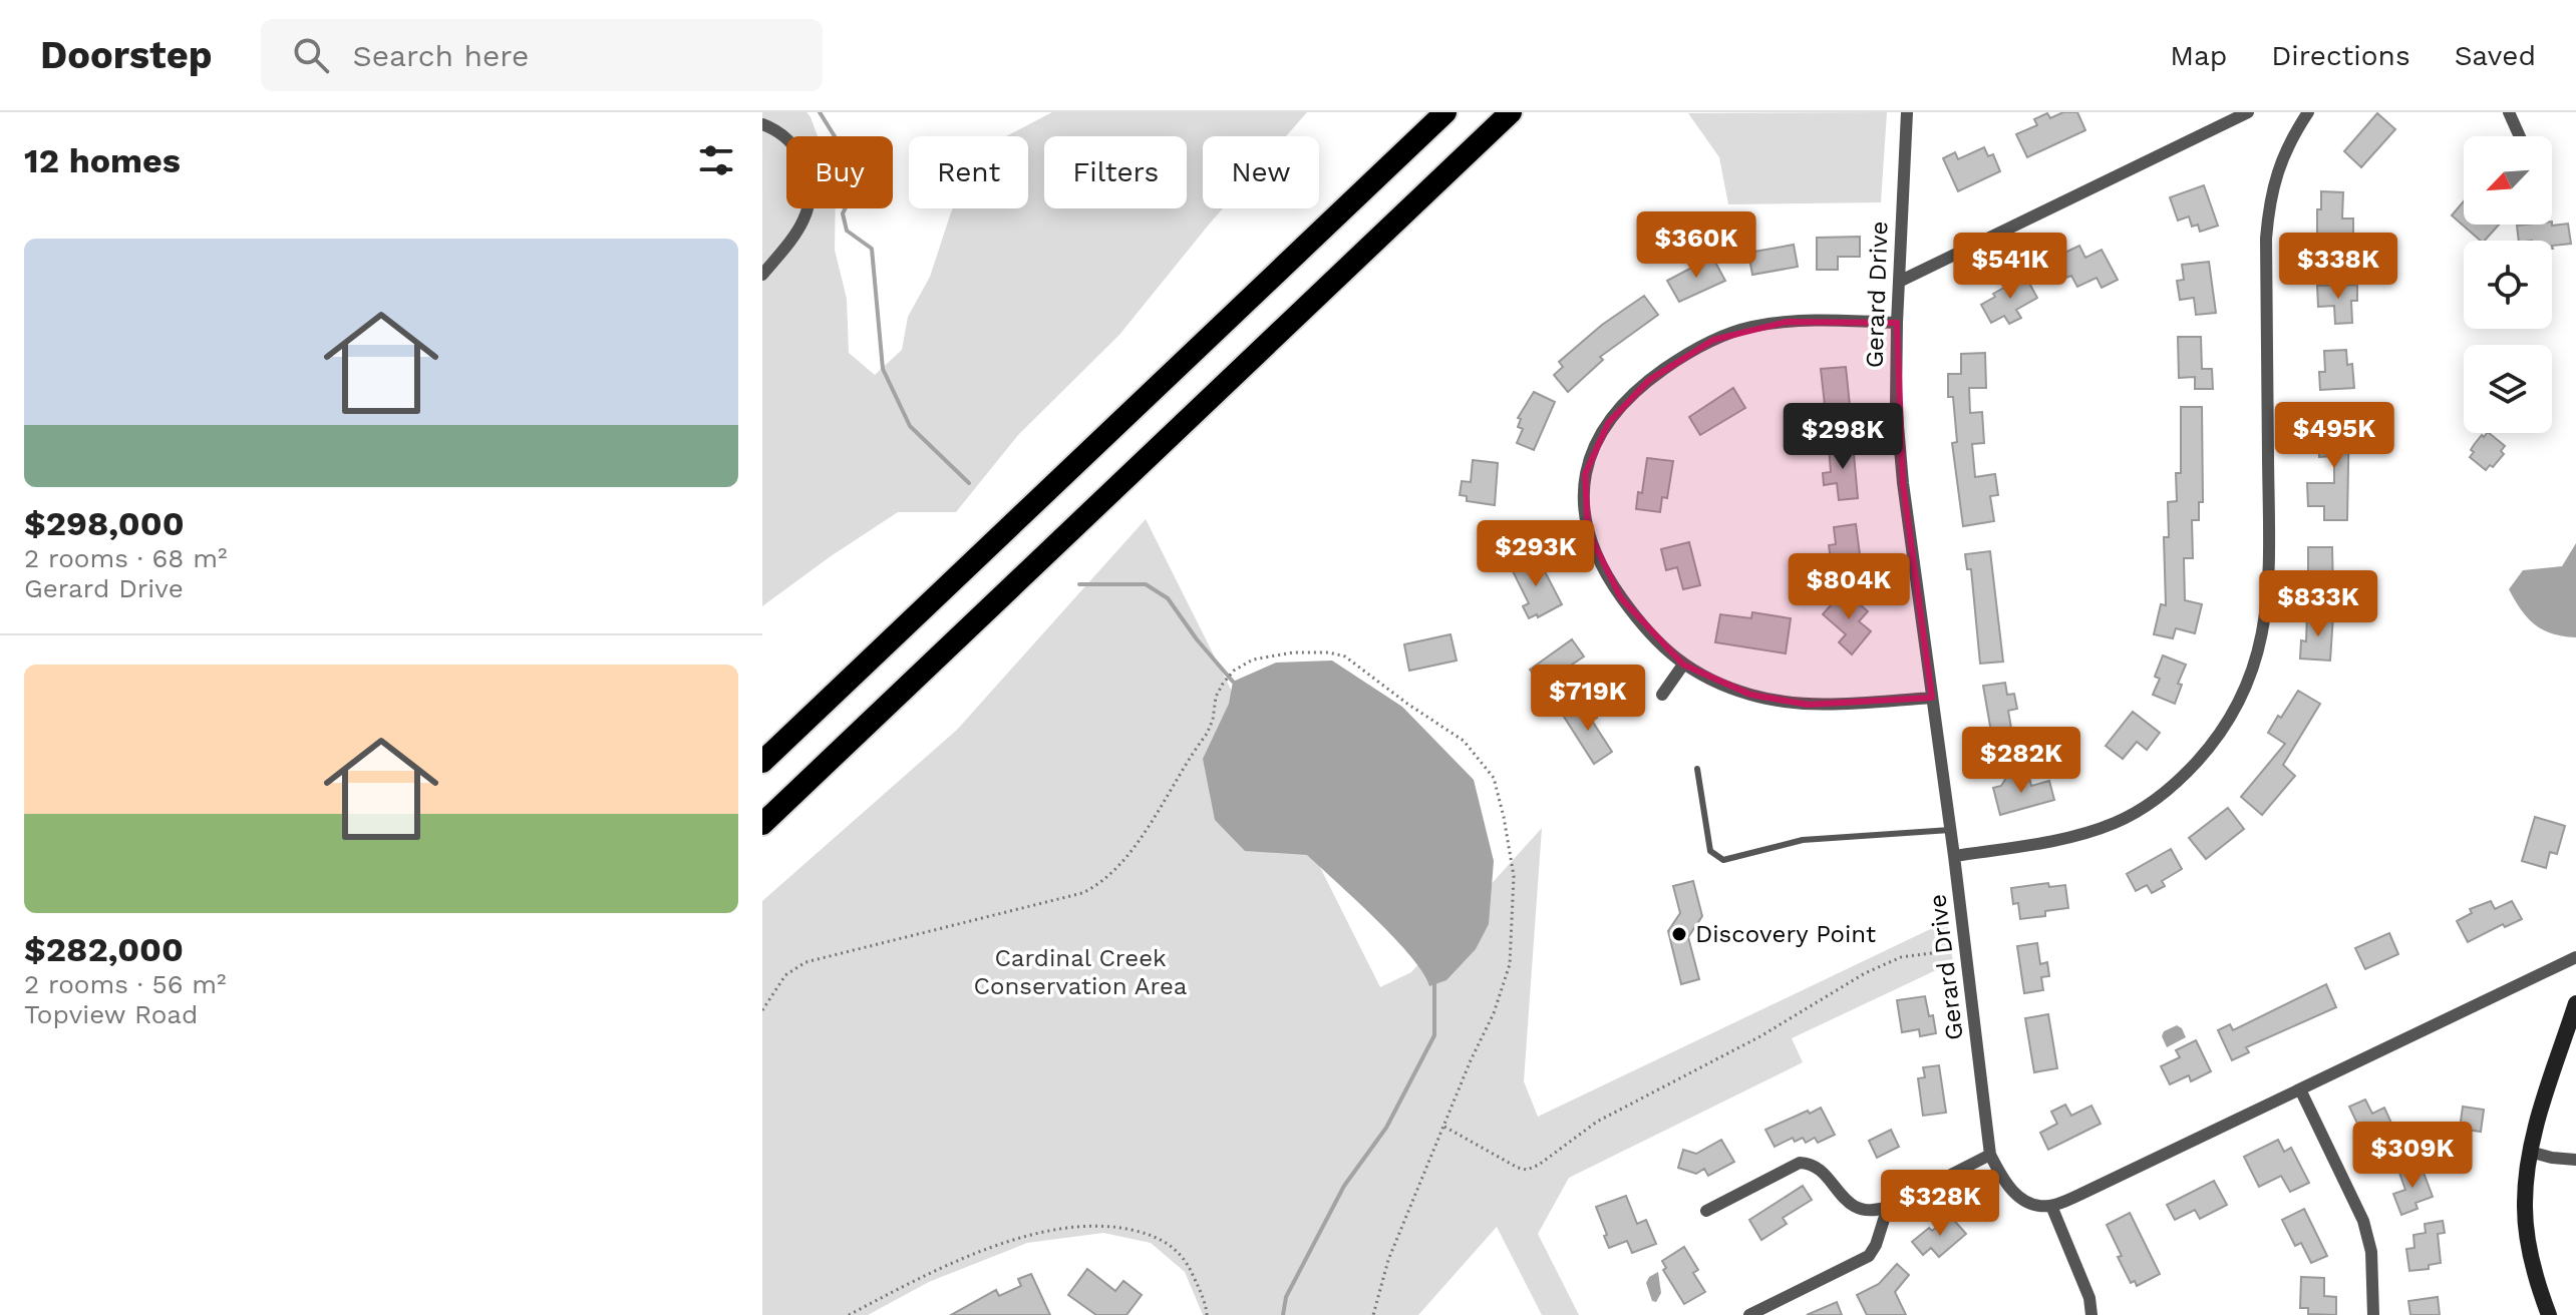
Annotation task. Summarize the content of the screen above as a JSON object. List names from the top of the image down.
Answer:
{
  "streets": {
    "street": ["Gerard Drive"]
  },
  "parks": ["Cardinal Creek Conservation Area"],
  "places": ["Discovery Point"],
  "north": "bottom left",
  "page": {
    "header": "Doorstep",
    "search": "Search here",
    "nav": ["Map", "Directions", "Saved"],
    "heading": "12 homes",
    "chip": [
      "Buy",
      "Rent",
      "Filters",
      "New"
    ],
    "list": [
      {
        "name": "$298,000",
        "note": "2 rooms · 68 m² · Gerard Drive"
      },
      {
        "name": "$282,000",
        "note": "2 rooms · 56 m² · Topview Road"
      }
    ],
    "price": [
      "$360K",
      "$541K",
      "$338K",
      "$495K",
      "$298K",
      "$293K",
      "$804K",
      "$833K",
      "$719K",
      "$282K",
      "$309K",
      "$328K"
    ]
  }
}
